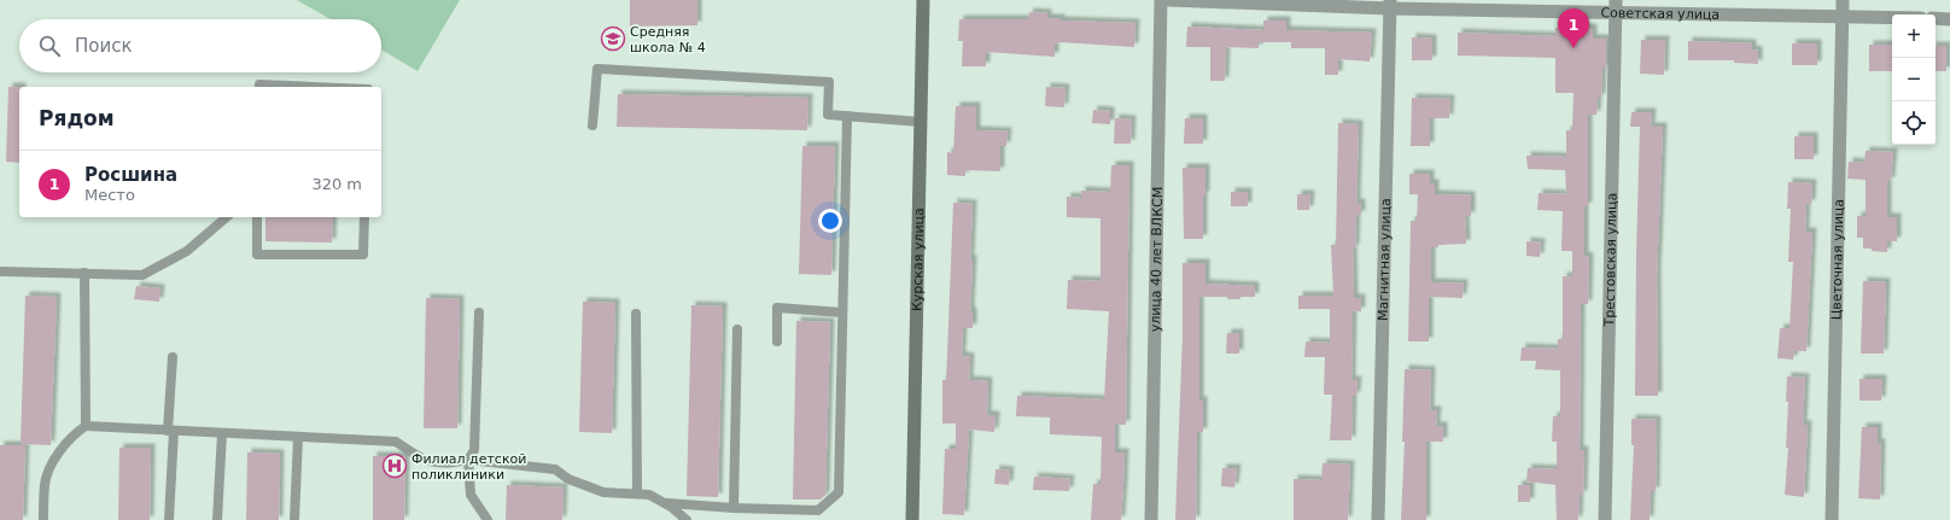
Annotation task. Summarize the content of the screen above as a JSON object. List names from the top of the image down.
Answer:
{
  "streets": {
    "main road": ["Курская улица"],
    "street": [
      "Советская улица",
      "Магнитная улица",
      "Трестовская улица",
      "Цветочная улица",
      "улица 40 лет ВЛКСМ"
    ]
  },
  "crossings": [
    ["Советская улица", "Магнитная улица"],
    ["Советская улица", "Трестовская улица"],
    ["Советская улица", "Цветочная улица"]
  ],
  "places": {
    "school or university": ["Средняя школа № 4"],
    "hospital": ["Филиал детской поликлиники"]
  },
  "page": {
    "pins": "1",
    "map_buttons": ["+", "−"],
    "search": "Поиск",
    "heading": "Рядом",
    "list": [
      {
        "mark": "1",
        "name": "Росшина",
        "note": "Место",
        "value": "320 m"
      }
    ]
  }
}
